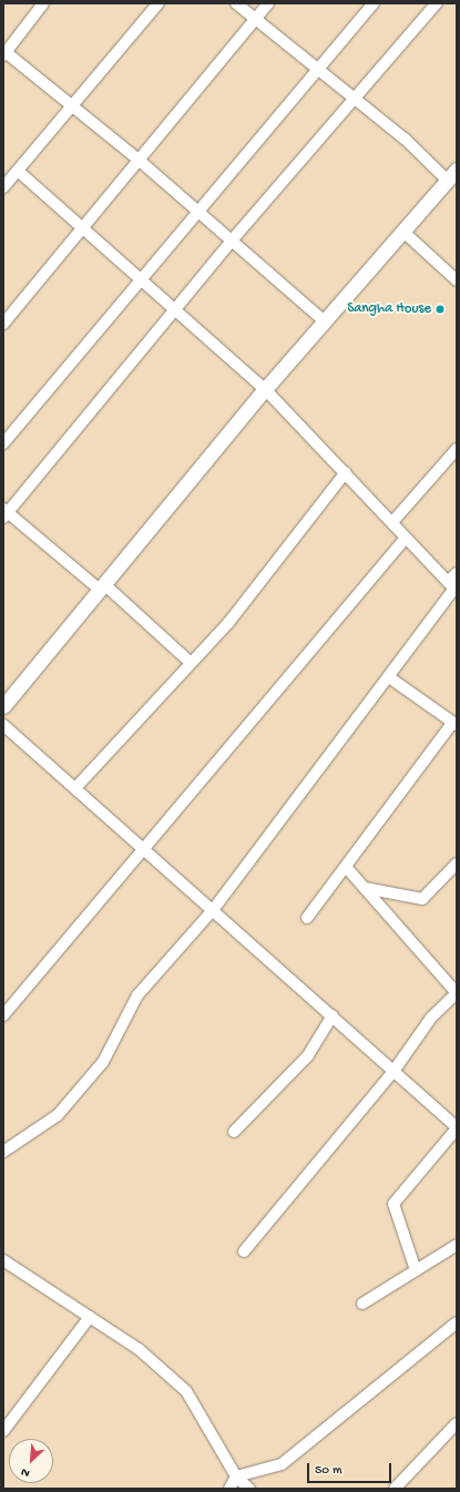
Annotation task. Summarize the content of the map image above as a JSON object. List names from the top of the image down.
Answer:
{
  "places": ["Sangha House"],
  "scale_bar": "50 m",
  "north": "bottom left"
}
